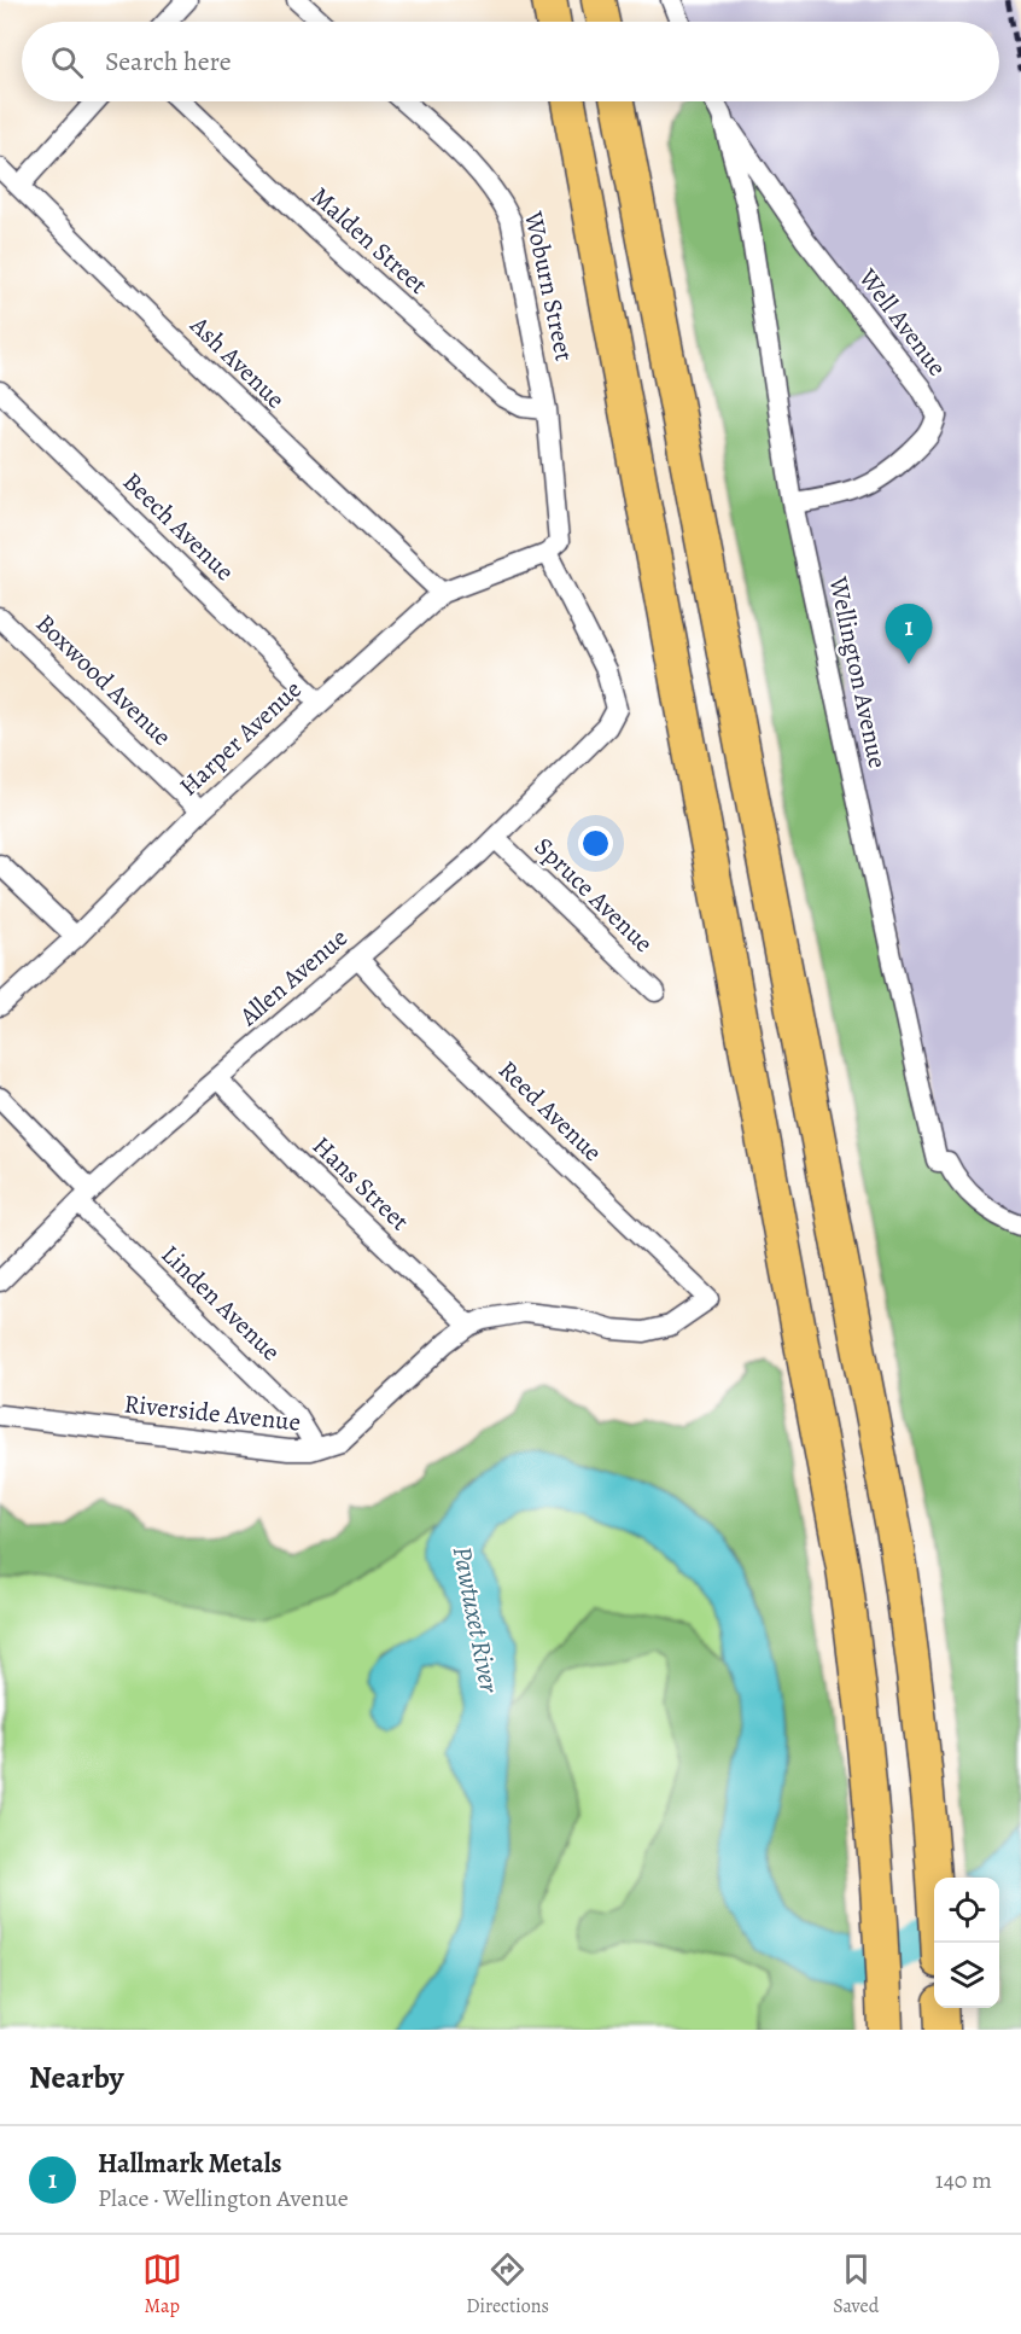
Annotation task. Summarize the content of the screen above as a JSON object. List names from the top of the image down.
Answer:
{
  "streets": {
    "street": [
      "Malden Street",
      "Woburn Street",
      "Well Avenue",
      "Ash Avenue",
      "Beech Avenue",
      "Wellington Avenue",
      "Boxwood Avenue",
      "Harper Avenue",
      "Spruce Avenue",
      "Allen Avenue",
      "Reed Avenue",
      "Hans Street",
      "Linden Avenue",
      "Riverside Avenue"
    ]
  },
  "crossings": [
    ["Malden Street", "Woburn Street"],
    ["Well Avenue", "Wellington Avenue"],
    ["Ash Avenue", "Harper Avenue"],
    ["Beech Avenue", "Harper Avenue"],
    ["Boxwood Avenue", "Harper Avenue"],
    ["Harper Avenue", "Allen Avenue"],
    ["Spruce Avenue", "Allen Avenue"],
    ["Allen Avenue", "Reed Avenue"],
    ["Allen Avenue", "Hans Street"],
    ["Allen Avenue", "Linden Avenue"],
    ["Reed Avenue", "Riverside Avenue"],
    ["Hans Street", "Riverside Avenue"],
    ["Linden Avenue", "Riverside Avenue"]
  ],
  "water": ["Pawtuxet River"],
  "page": {
    "search": "Search here",
    "pins": "1",
    "heading": "Nearby",
    "list": [
      {
        "mark": "1",
        "name": "Hallmark Metals",
        "note": "Place · Wellington Avenue",
        "value": "140 m"
      }
    ],
    "nav": ["Map", "Directions", "Saved"]
  }
}
